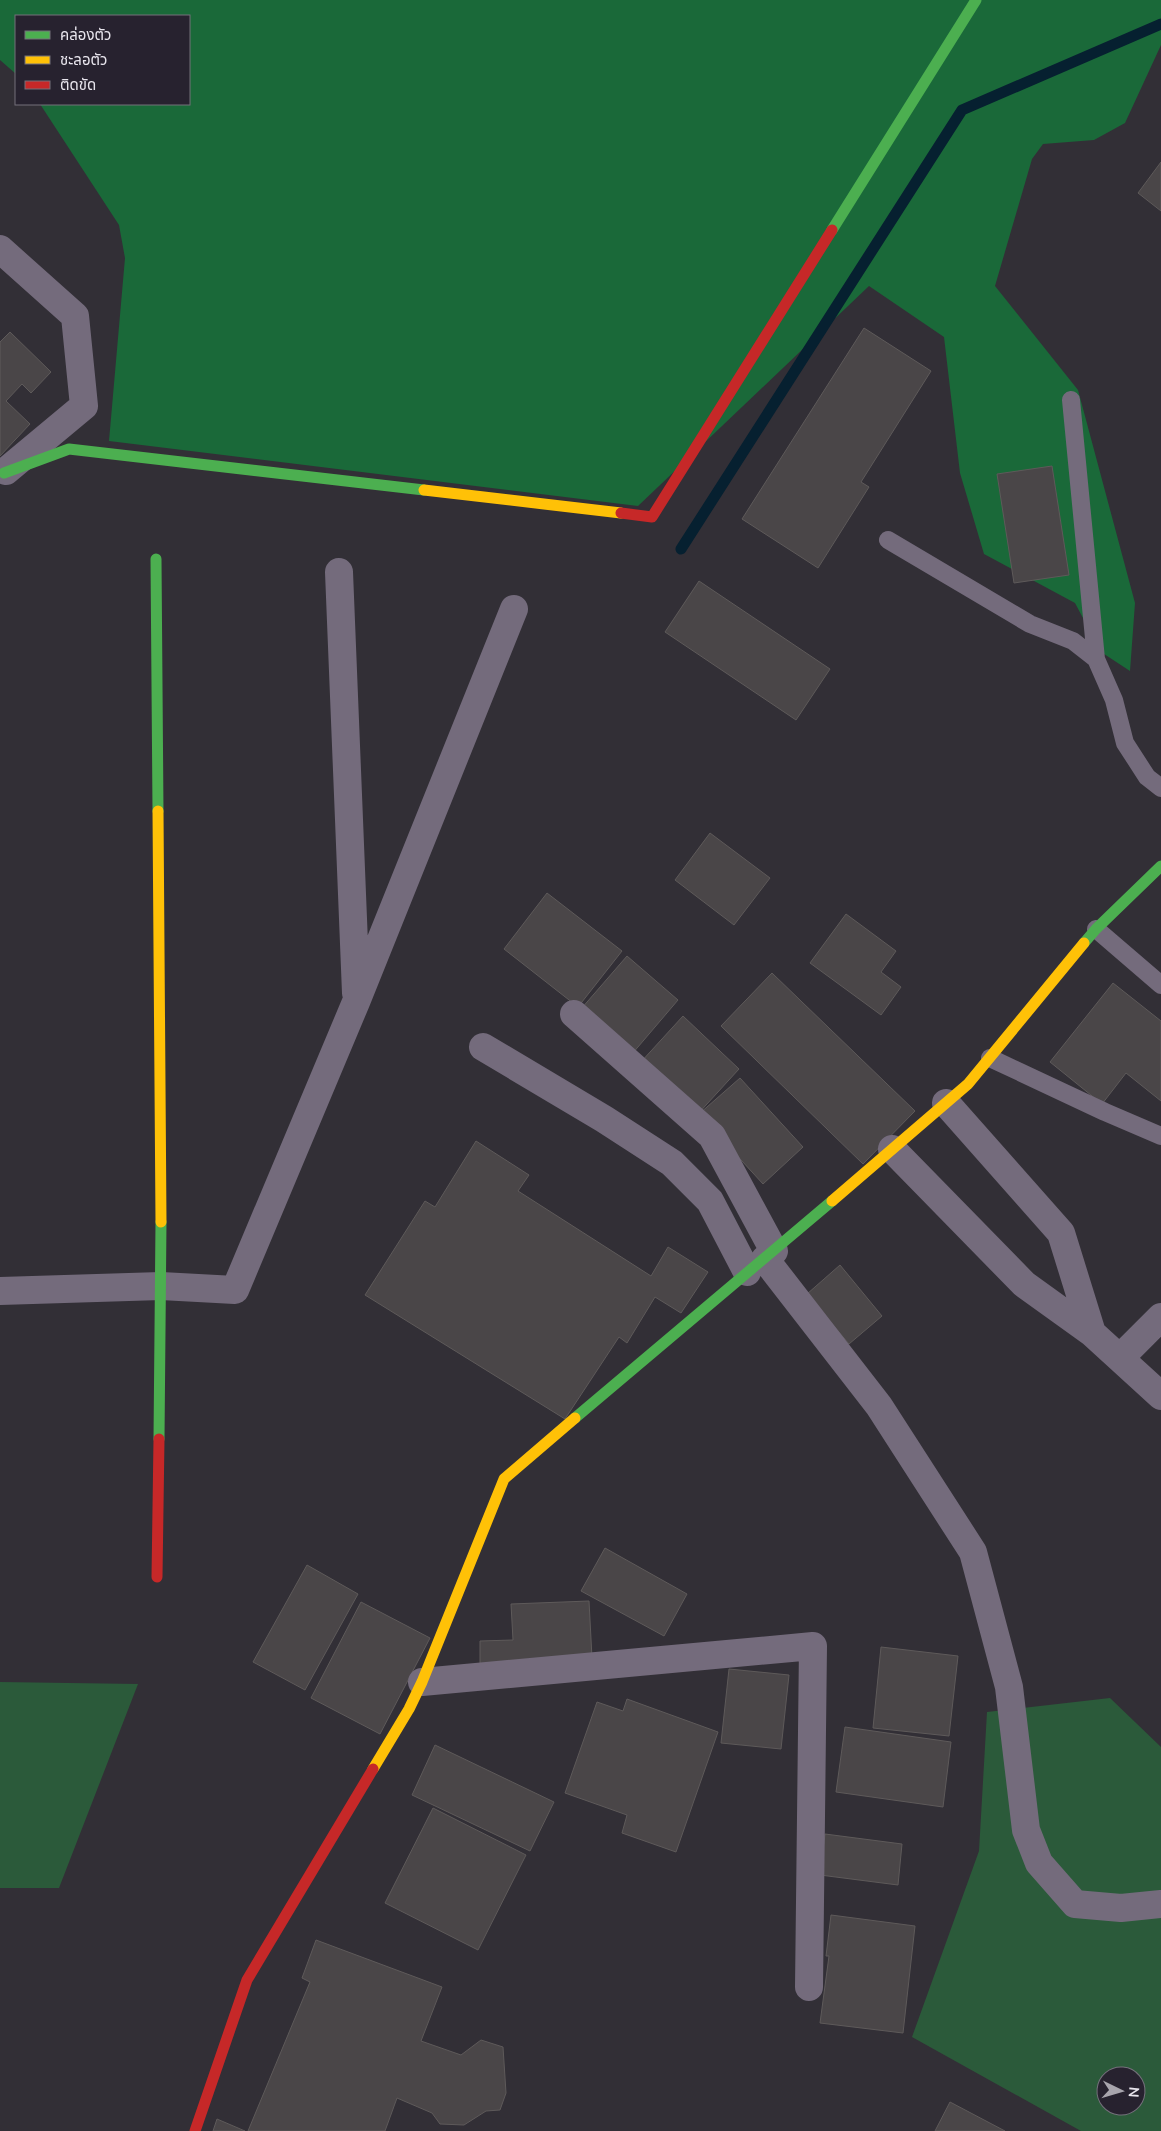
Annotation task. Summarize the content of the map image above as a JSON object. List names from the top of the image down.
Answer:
{
  "legend": ["คล่องตัว", "ชะลอตัว", "ติดขัด"],
  "north": "right"
}
